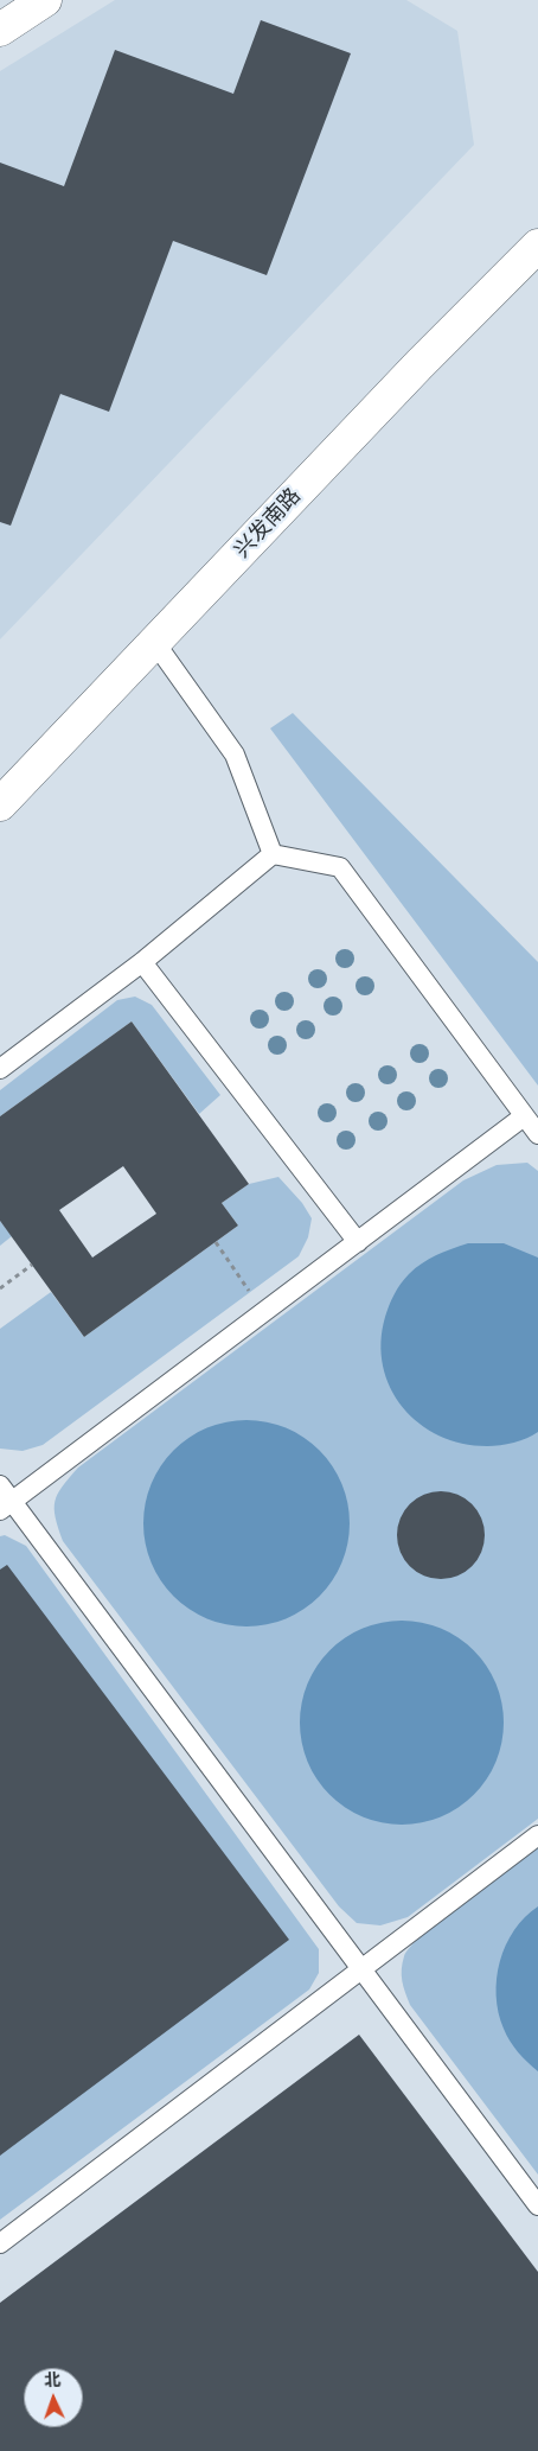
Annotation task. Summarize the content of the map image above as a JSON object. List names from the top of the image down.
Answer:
{
  "streets": {
    "street": ["兴发南路"]
  },
  "north": "top"
}
